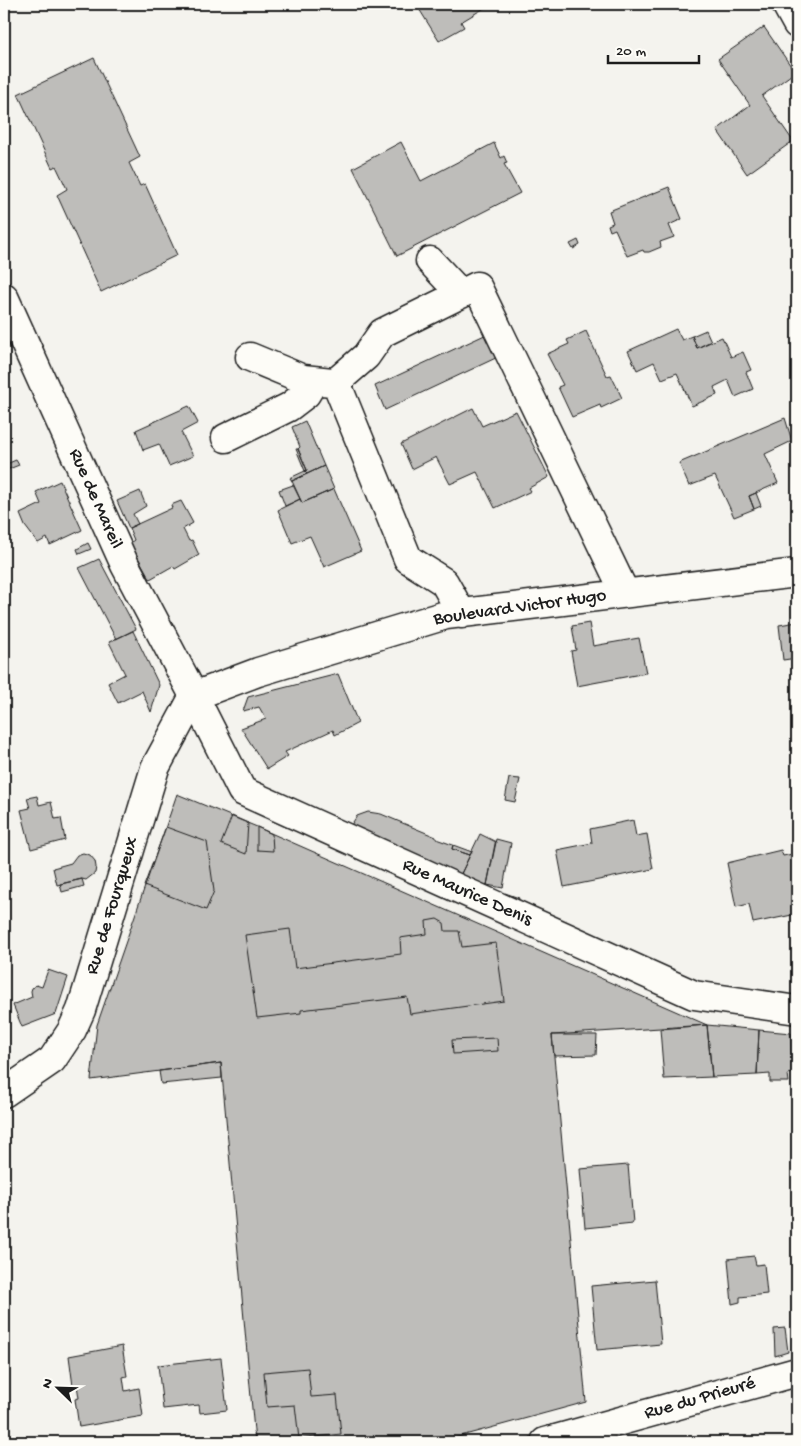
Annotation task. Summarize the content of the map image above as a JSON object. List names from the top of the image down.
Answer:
{
  "streets": {
    "street": [
      "Rue de Mareil",
      "Boulevard Victor Hugo",
      "Rue Maurice Denis",
      "Rue de Fourqueux",
      "Rue du Prieuré"
    ]
  },
  "crossings": [
    ["Rue de Mareil", "Boulevard Victor Hugo"],
    ["Rue de Mareil", "Rue Maurice Denis"],
    ["Rue de Mareil", "Rue de Fourqueux"],
    ["Boulevard Victor Hugo", "Rue Maurice Denis"],
    ["Boulevard Victor Hugo", "Rue de Fourqueux"],
    ["Rue Maurice Denis", "Rue de Fourqueux"]
  ],
  "scale_bar": "20 m",
  "north": "top left"
}
